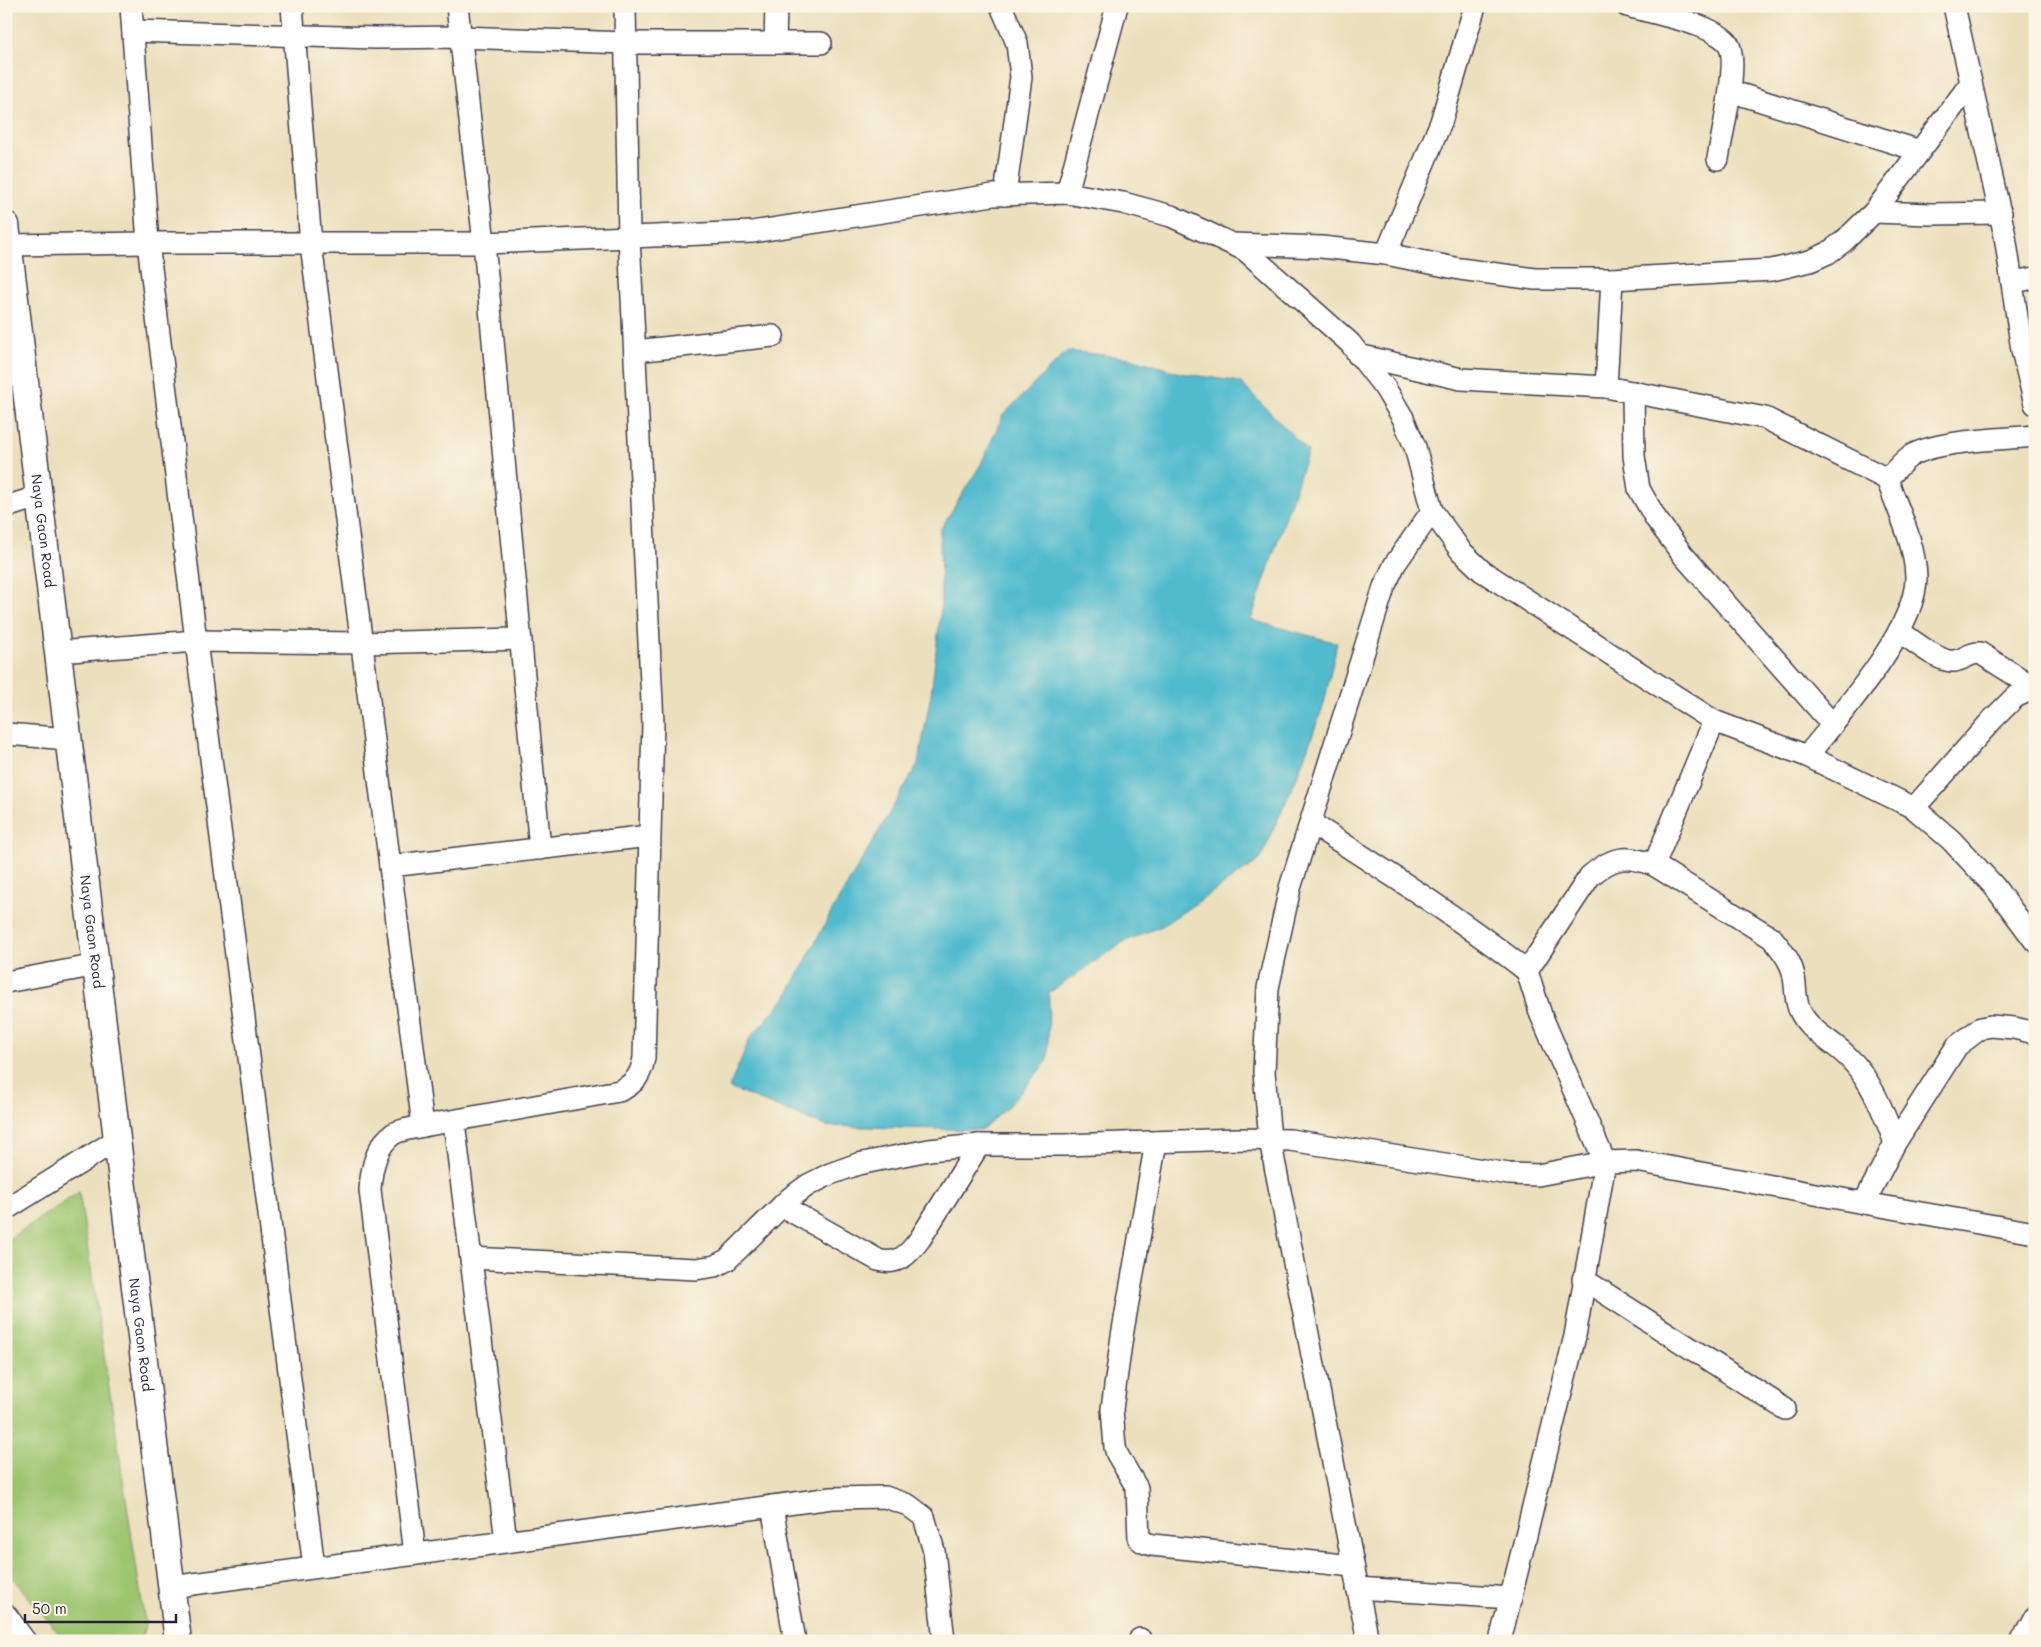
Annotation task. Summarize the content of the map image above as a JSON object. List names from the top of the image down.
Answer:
{
  "streets": {
    "main road": ["Naya Gaon Road"]
  },
  "scale_bar": "50 m"
}
